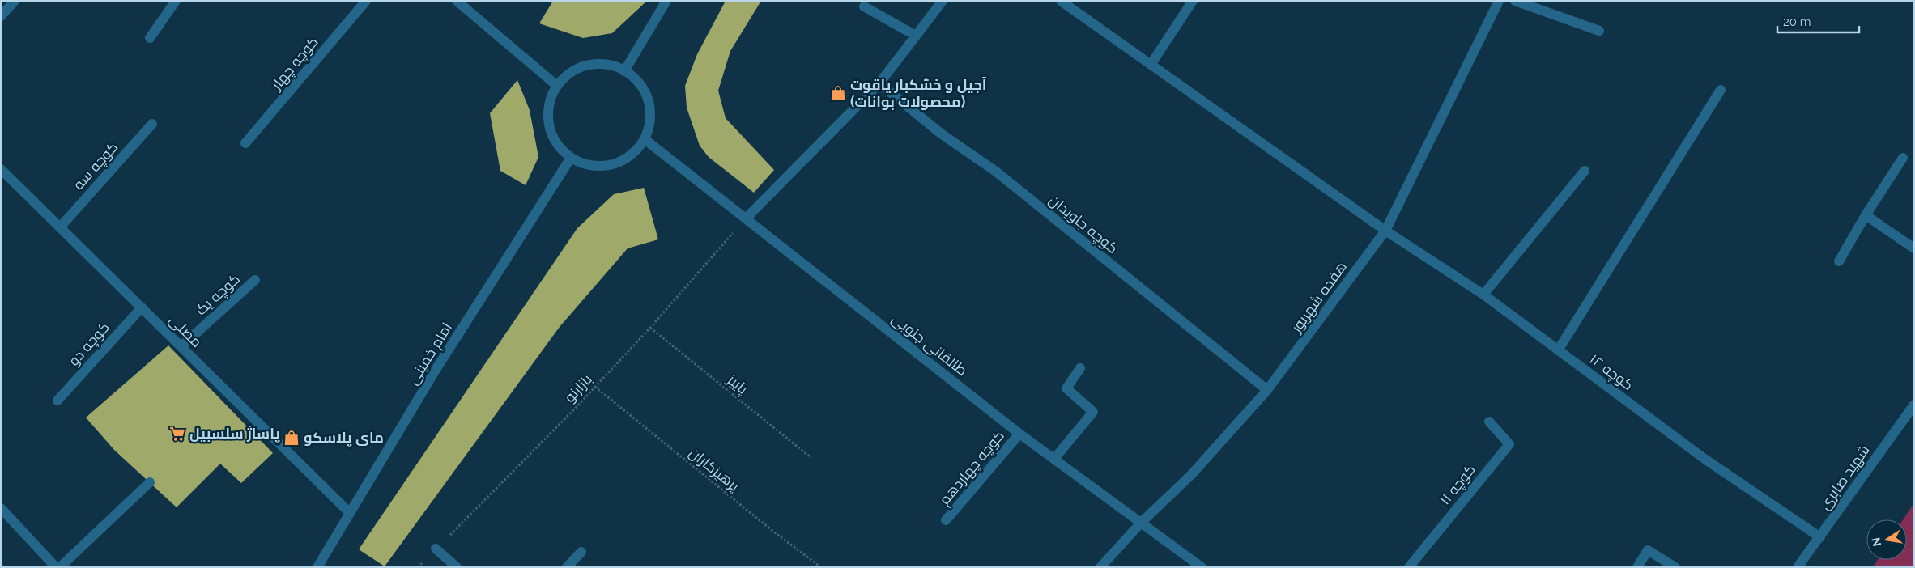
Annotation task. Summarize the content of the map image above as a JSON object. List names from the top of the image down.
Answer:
{
  "streets": {
    "street": [
      "کوچه چهار",
      "کوچه سه",
      "کوچه جاویدان",
      "کوچه یک",
      "هفده شهریور",
      "مصلی",
      "کوچه دو",
      "طالقانی جنوبی",
      "امام خمینی",
      "کوچه ۱۲",
      "کوچه چهاردهم",
      "شهید صابری",
      "کوچه ۱۱"
    ],
    "path": ["پاییز", "بازارنو", "پرهیزکاران"]
  },
  "crossings": [
    ["کوچه سه", "مصلی"],
    ["کوچه جاویدان", "هفده شهریور"],
    ["کوچه یک", "مصلی"],
    ["هفده شهریور", "طالقانی جنوبی"],
    ["هفده شهریور", "کوچه ۱۲"],
    ["مصلی", "کوچه دو"],
    ["مصلی", "امام خمینی"],
    ["طالقانی جنوبی", "امام خمینی"],
    ["طالقانی جنوبی", "بازارنو"],
    ["طالقانی جنوبی", "کوچه چهاردهم"],
    ["کوچه ۱۲", "شهید صابری"],
    ["پاییز", "بازارنو"],
    ["بازارنو", "پرهیزکاران"]
  ],
  "places": {
    "shop": ["آجیل و خشکبار یاقوت (محصولات بوانات)", "مای پلاسکو"],
    "supermarket": ["پاساژ سلسبیل"]
  },
  "scale_bar": "20 m",
  "north": "left"
}
